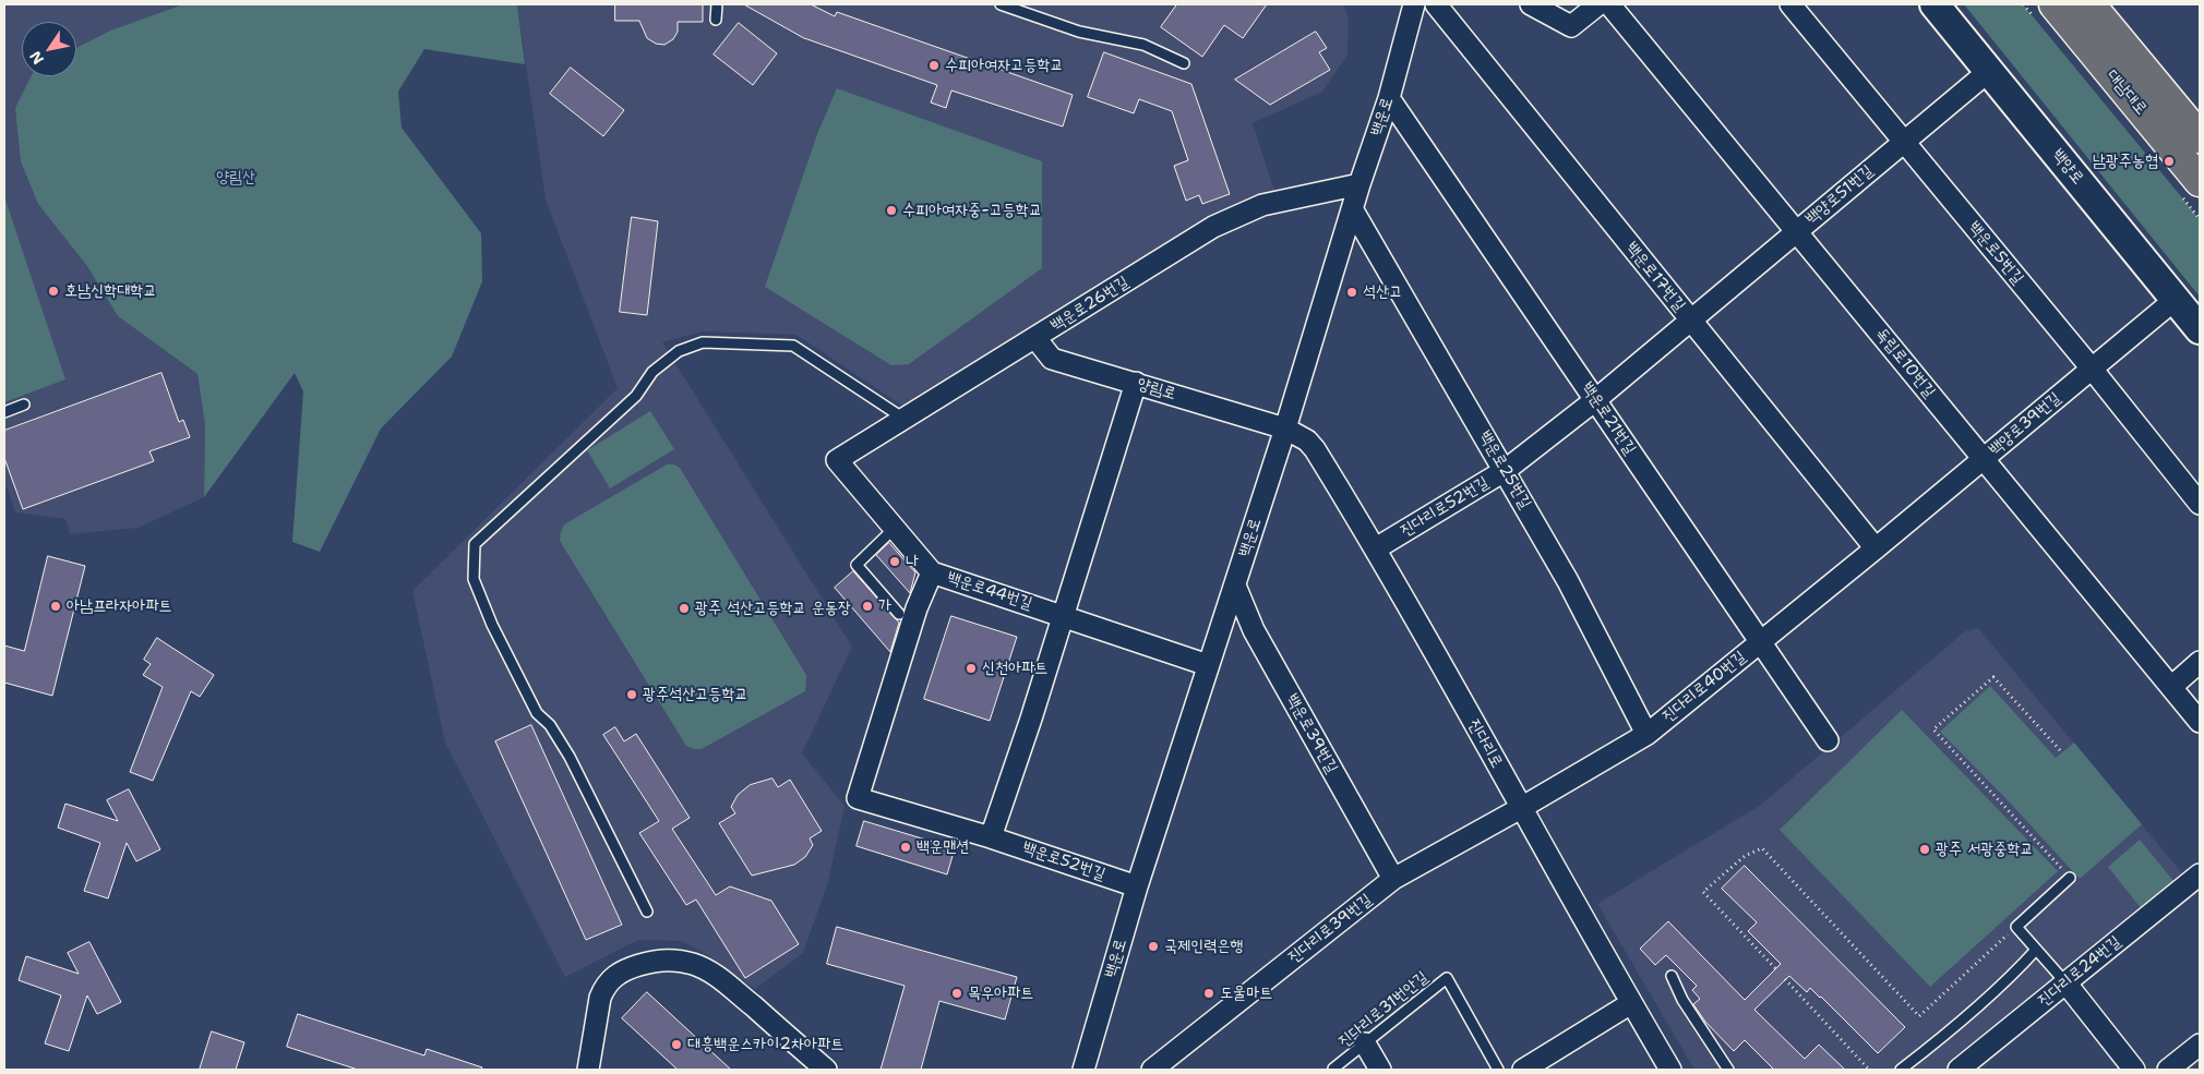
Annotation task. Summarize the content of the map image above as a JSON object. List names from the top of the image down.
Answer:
{
  "streets": {
    "main road": ["대남대로"],
    "street": [
      "백운로",
      "백양로",
      "백양로51번길",
      "백운로5번길",
      "백운로17번길",
      "백운로26번길",
      "독립로10번길",
      "양림로",
      "백운로21번길",
      "백양로39번길",
      "백운로25번길",
      "진다리로52번길",
      "백운로44번길",
      "진다리로40번길",
      "백운로39번길",
      "진다리로",
      "백운로52번길",
      "진다리로39번길",
      "진다리로24번길"
    ],
    "lane": ["진다리로31번안길"]
  },
  "crossings": [
    ["백운로", "백운로26번길"],
    ["백운로", "양림로"],
    ["백운로", "백운로21번길"],
    ["백운로", "백운로25번길"],
    ["백운로", "백운로44번길"],
    ["백운로", "백운로39번길"],
    ["백운로", "진다리로"],
    ["백운로", "백운로52번길"],
    ["백양로", "백양로51번길"],
    ["백양로", "백양로39번길"],
    ["백양로51번길", "백운로5번길"],
    ["백양로51번길", "백운로17번길"],
    ["백양로51번길", "독립로10번길"],
    ["백양로51번길", "진다리로52번길"],
    ["백운로5번길", "백양로39번길"],
    ["백운로17번길", "백양로39번길"],
    ["백운로17번길", "진다리로52번길"],
    ["백운로17번길", "진다리로40번길"],
    ["백운로26번길", "양림로"],
    ["백운로26번길", "백운로44번길"],
    ["독립로10번길", "백양로39번길"],
    ["양림로", "진다리로"],
    ["백운로21번길", "진다리로52번길"],
    ["백운로21번길", "진다리로40번길"],
    ["백양로39번길", "진다리로40번길"],
    ["백운로25번길", "진다리로52번길"],
    ["백운로25번길", "진다리로40번길"],
    ["진다리로52번길", "진다리로"],
    ["백운로44번길", "백운로52번길"],
    ["진다리로40번길", "진다리로"],
    ["진다리로40번길", "진다리로39번길"],
    ["백운로39번길", "진다리로39번길"],
    ["진다리로", "진다리로39번길"]
  ],
  "parks": ["양림산"],
  "places": [
    "수피아여자고등학교",
    "남광주농협",
    "수피아여자중-고등학교",
    "호남신학대학교",
    "석산고",
    "나",
    "아남프라자아파트",
    "가",
    "광주 석산고등학교 운동장",
    "신천아파트",
    "광주석산고등학교",
    "백운맨션",
    "광주 서광중학교",
    "국제인력은행",
    "목우아파트",
    "도울마트",
    "대흥백운스카이2차아파트"
  ],
  "north": "bottom left"
}
